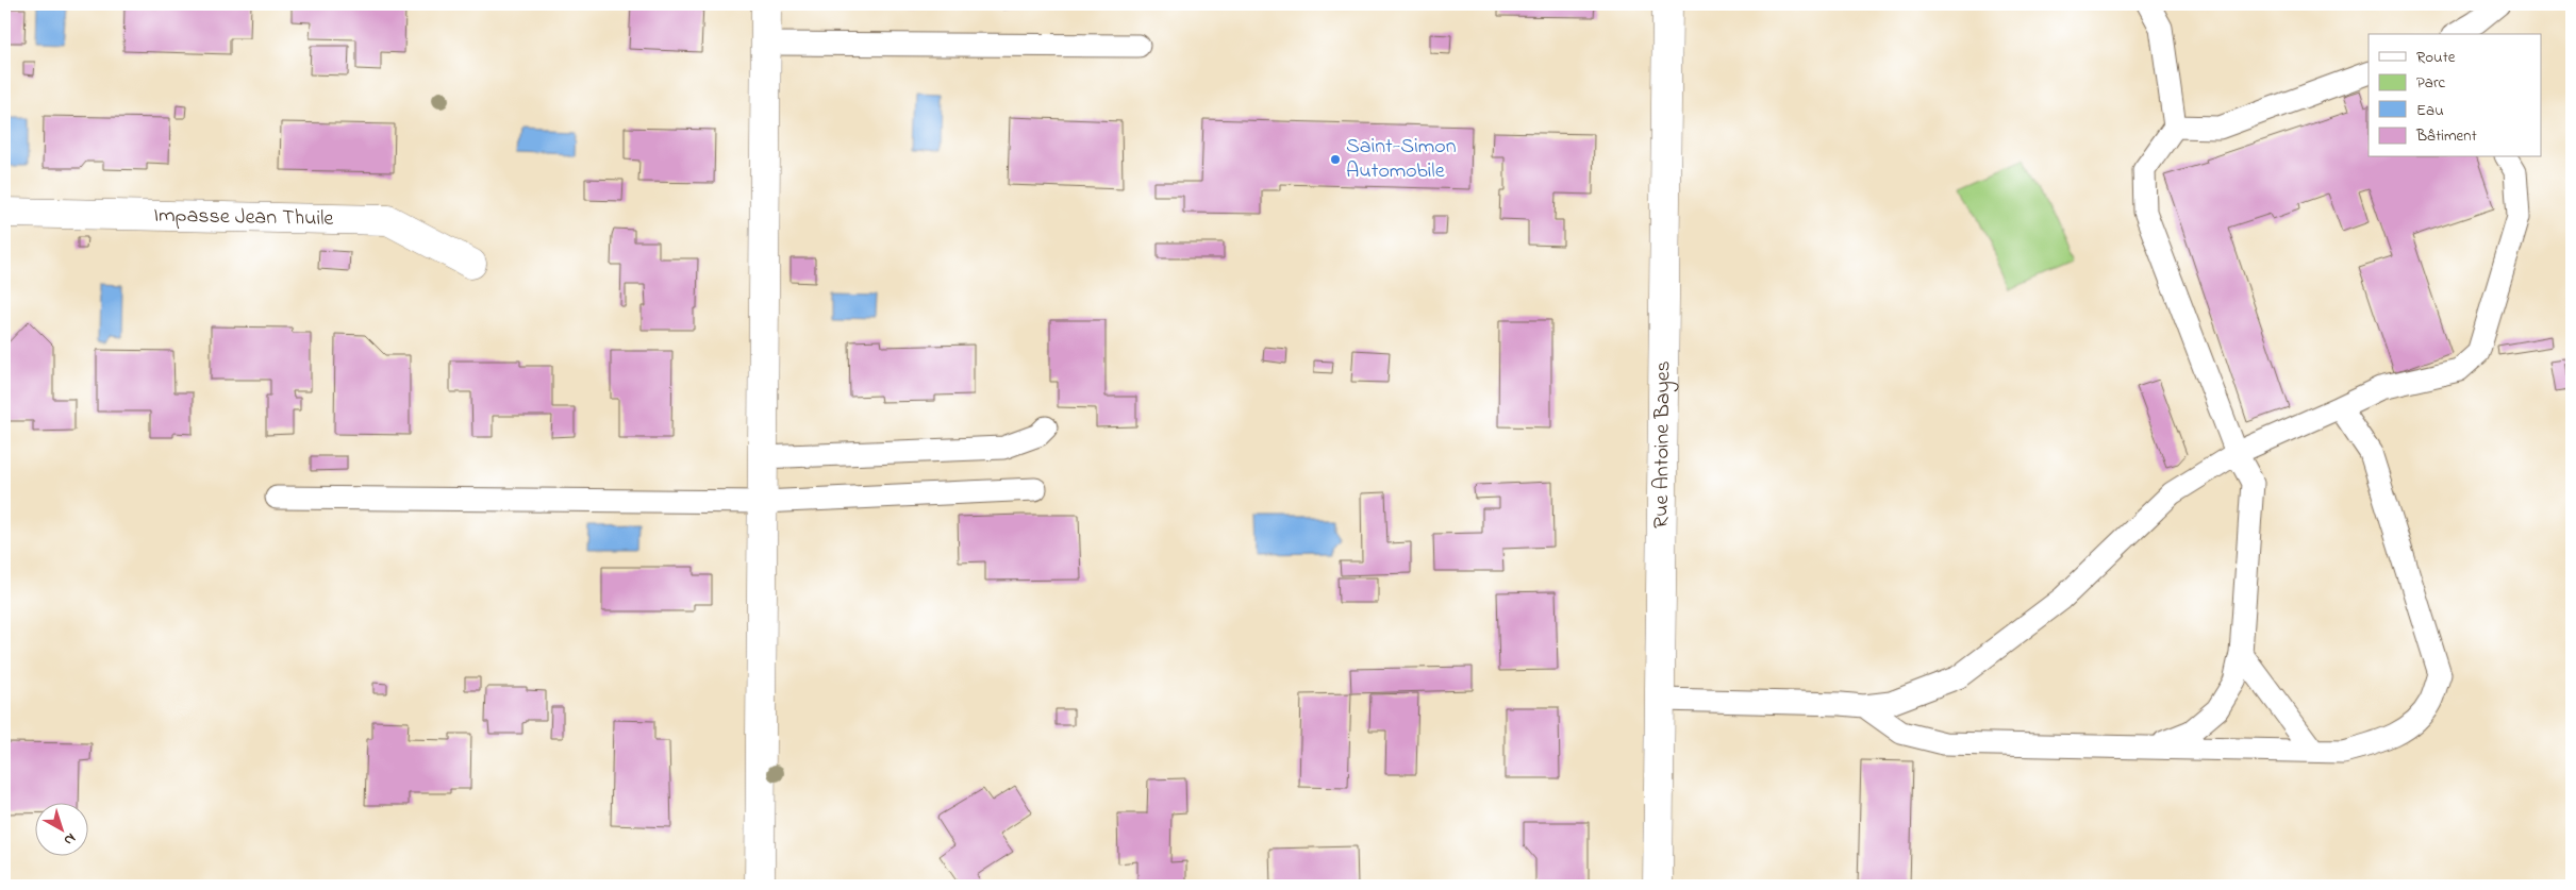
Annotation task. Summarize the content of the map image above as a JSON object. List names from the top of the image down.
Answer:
{
  "streets": {
    "street": ["Impasse Jean Thuile", "Rue Antoine Bayes"]
  },
  "places": ["Saint-Simon Automobile"],
  "legend": [
    "Route",
    "Parc",
    "Eau",
    "Bâtiment"
  ],
  "north": "bottom right"
}
